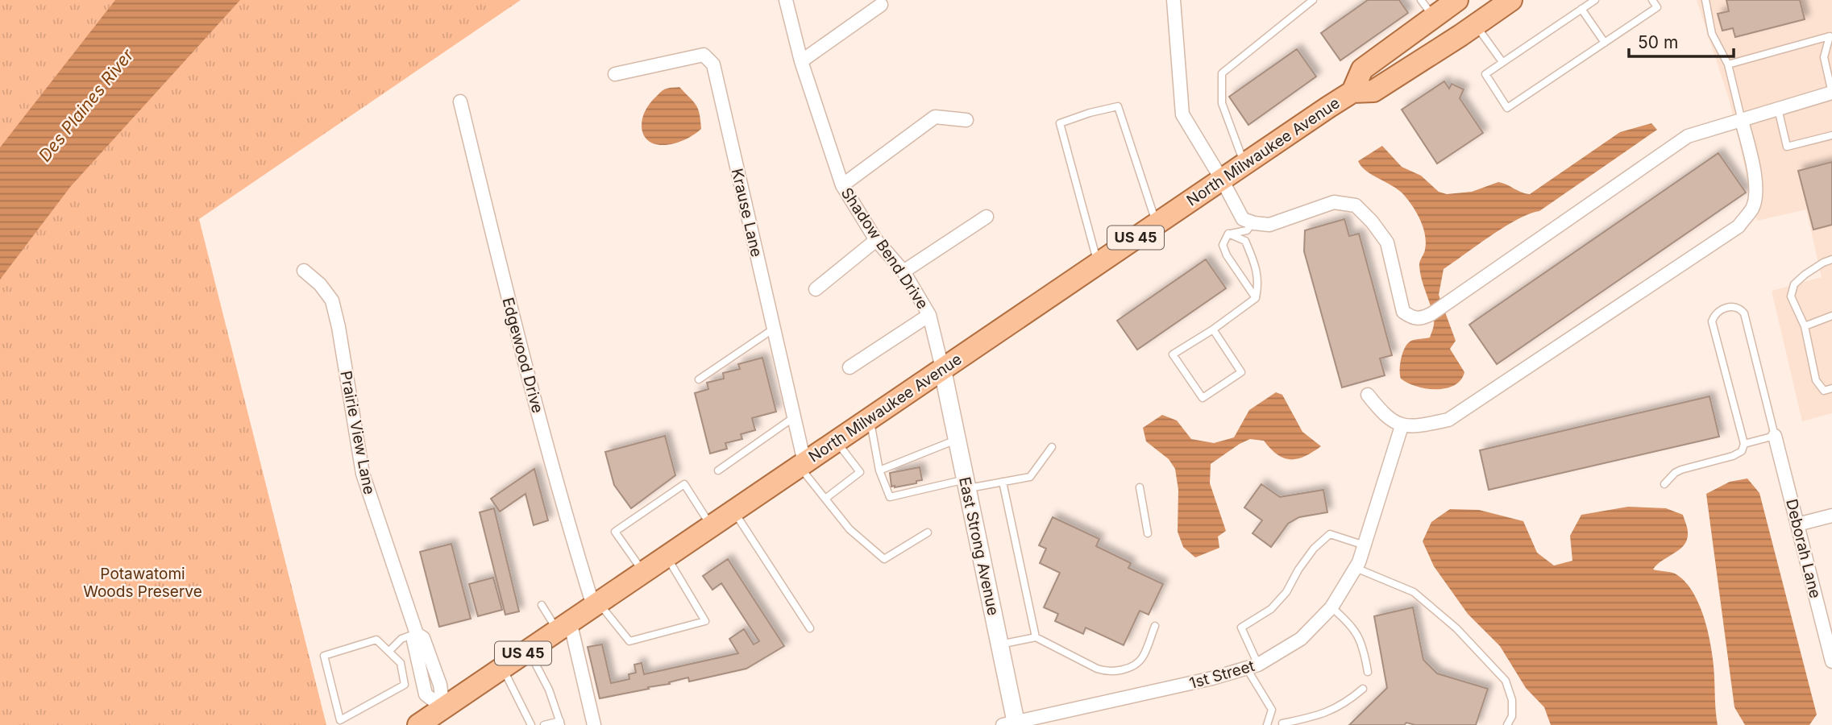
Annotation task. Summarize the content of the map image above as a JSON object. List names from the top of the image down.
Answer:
{
  "streets": {
    "main road": ["North Milwaukee Avenue", "US 45"],
    "street": [
      "Krause Lane",
      "Shadow Bend Drive",
      "Edgewood Drive",
      "Prairie View Lane",
      "East Strong Avenue",
      "Deborah Lane",
      "1st Street"
    ]
  },
  "crossings": [
    ["North Milwaukee Avenue", "Krause Lane"],
    ["North Milwaukee Avenue", "Shadow Bend Drive"],
    ["North Milwaukee Avenue", "Edgewood Drive"],
    ["North Milwaukee Avenue", "Prairie View Lane"],
    ["North Milwaukee Avenue", "East Strong Avenue"],
    ["Shadow Bend Drive", "East Strong Avenue"],
    ["East Strong Avenue", "1st Street"]
  ],
  "water": ["Des Plaines River"],
  "parks": ["Potawatomi Woods Preserve"],
  "scale_bar": "50 m"
}
